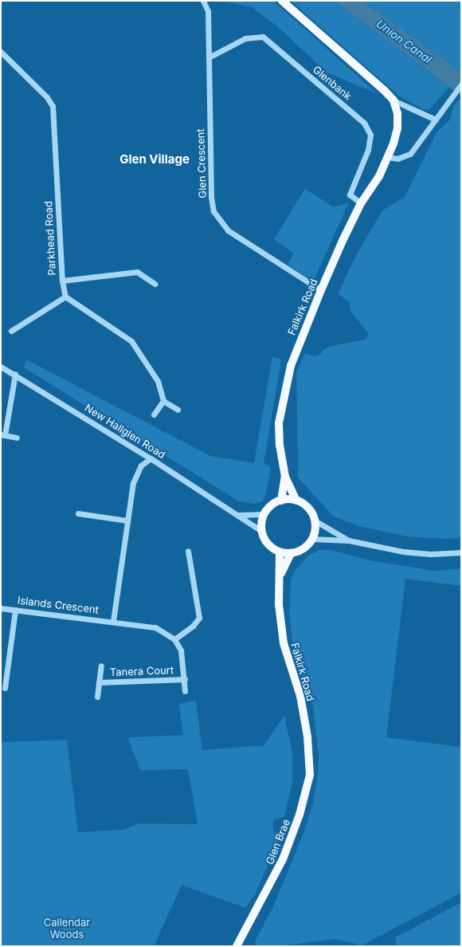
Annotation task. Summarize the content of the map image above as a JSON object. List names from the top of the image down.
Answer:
{
  "streets": {
    "main road": ["Falkirk Road", "Glen Brae"],
    "street": [
      "Glenbank",
      "Glen Crescent",
      "Parkhead Road",
      "New Hallglen Road",
      "Islands Crescent",
      "Tanera Court"
    ]
  },
  "crossings": [
    ["Glenbank", "Glen Crescent"],
    ["Glenbank", "Falkirk Road"],
    ["Glen Crescent", "Falkirk Road"],
    ["Falkirk Road", "New Hallglen Road"],
    ["Falkirk Road", "Glen Brae"],
    ["New Hallglen Road", "Islands Crescent"]
  ],
  "districts": ["Glen Village"],
  "water": ["Union Canal"],
  "parks": ["Callendar Woods"]
}
